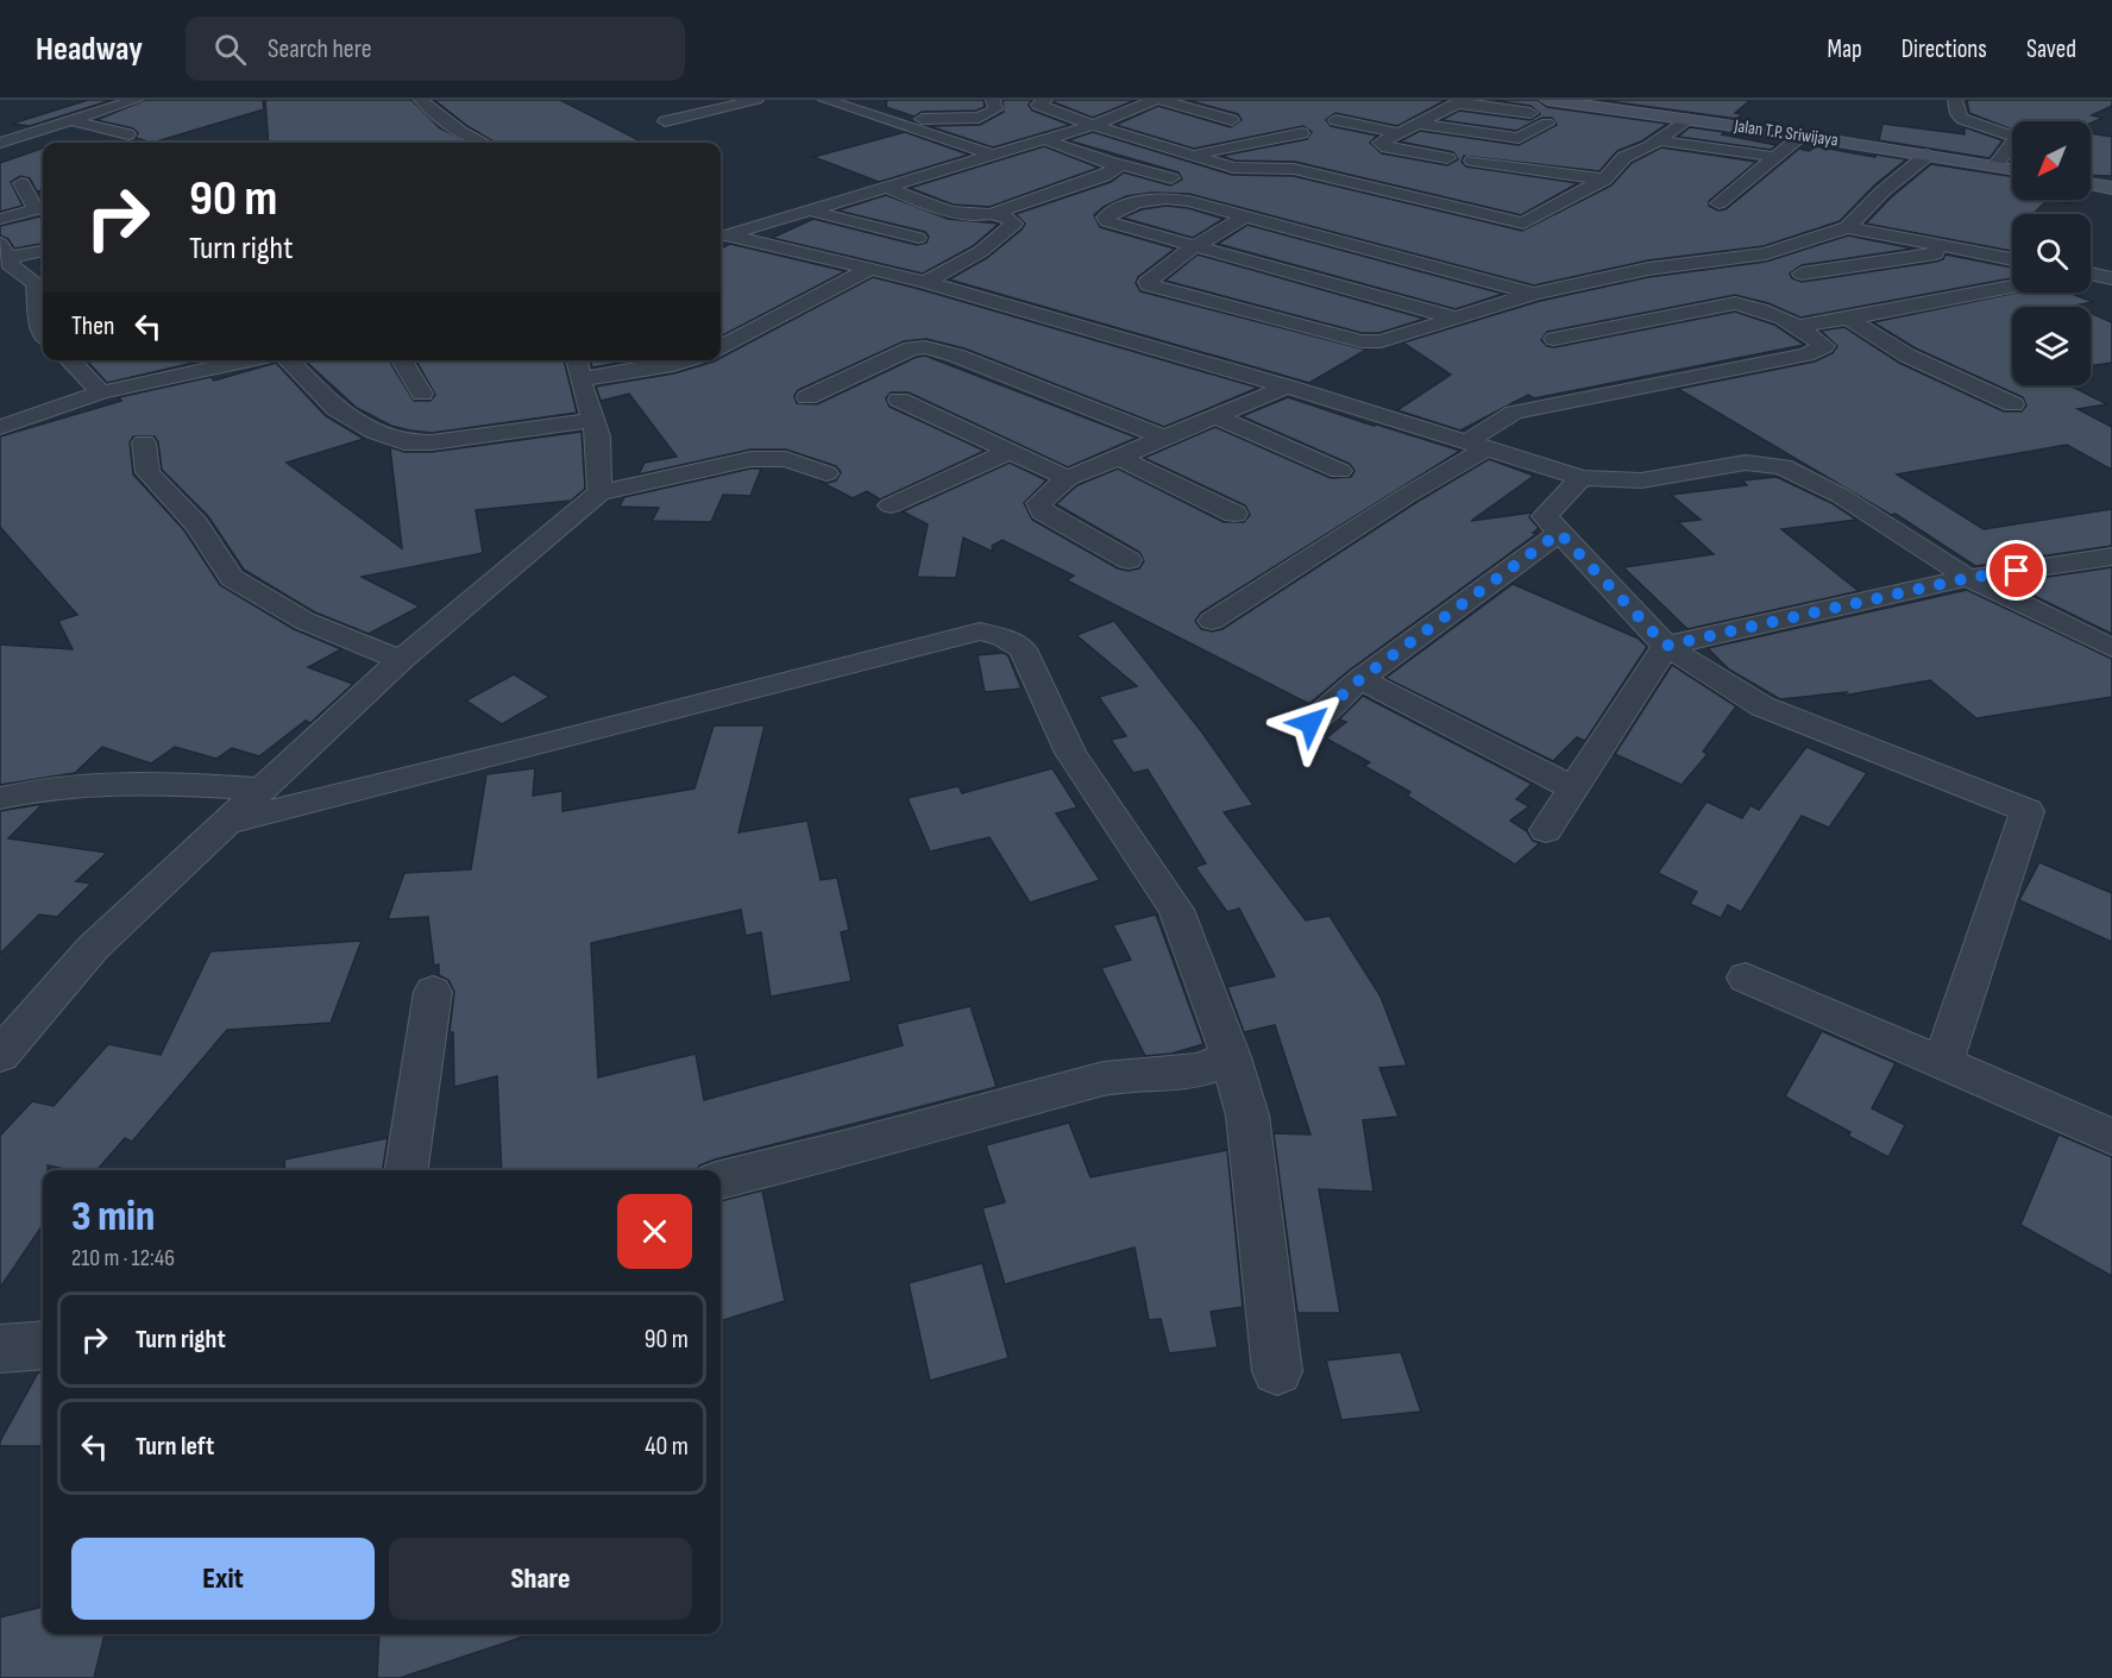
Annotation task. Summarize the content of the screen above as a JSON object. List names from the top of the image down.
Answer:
{
  "streets": {
    "main road": ["Jalan T.P. Sriwijaya"]
  },
  "north": "bottom left",
  "page": {
    "header": "Headway",
    "search": "Search here",
    "nav": ["Map", "Directions", "Saved"],
    "turn": ["90 m", "Turn right"],
    "then": "Then",
    "heading": ["3 min", "210 m · 12:46"],
    "list": [
      {
        "name": "Turn right",
        "value": "90 m"
      },
      {
        "name": "Turn left",
        "value": "40 m"
      }
    ],
    "buttons": ["Exit", "Share"]
  }
}
